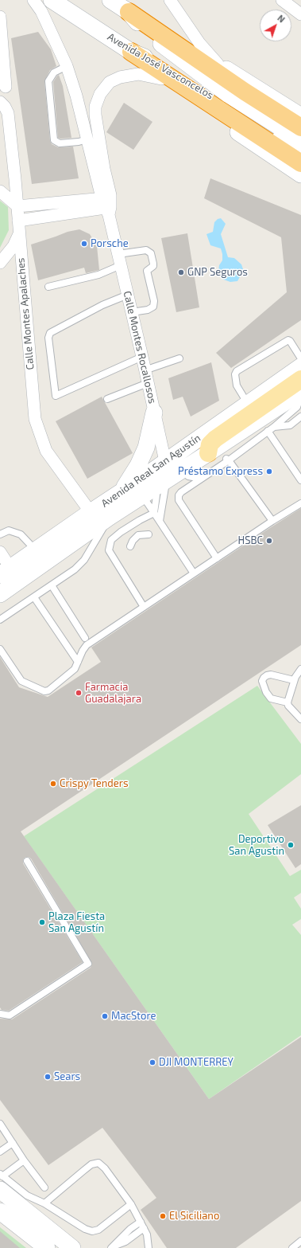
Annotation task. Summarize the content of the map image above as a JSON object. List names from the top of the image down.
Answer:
{
  "streets": {
    "main road": ["Avenida José Vasconcelos", "Avenida Real San Agustín"],
    "street": ["Calle Montes Apalaches", "Calle Montes Rocallosos"]
  },
  "crossings": [
    ["Calle Montes Apalaches", "Avenida Real San Agustín"],
    ["Calle Montes Rocallosos", "Avenida Real San Agustín"]
  ],
  "places": [
    "Porsche",
    "GNP Seguros",
    "Préstamo Express",
    "HSBC",
    "Farmacia Guadalajara",
    "Crispy Tenders",
    "Deportivo San Agustin",
    "Plaza Fiesta San Agustín",
    "MacStore",
    "DJI MONTERREY",
    "Sears",
    "El Siciliano"
  ],
  "north": "top right"
}
